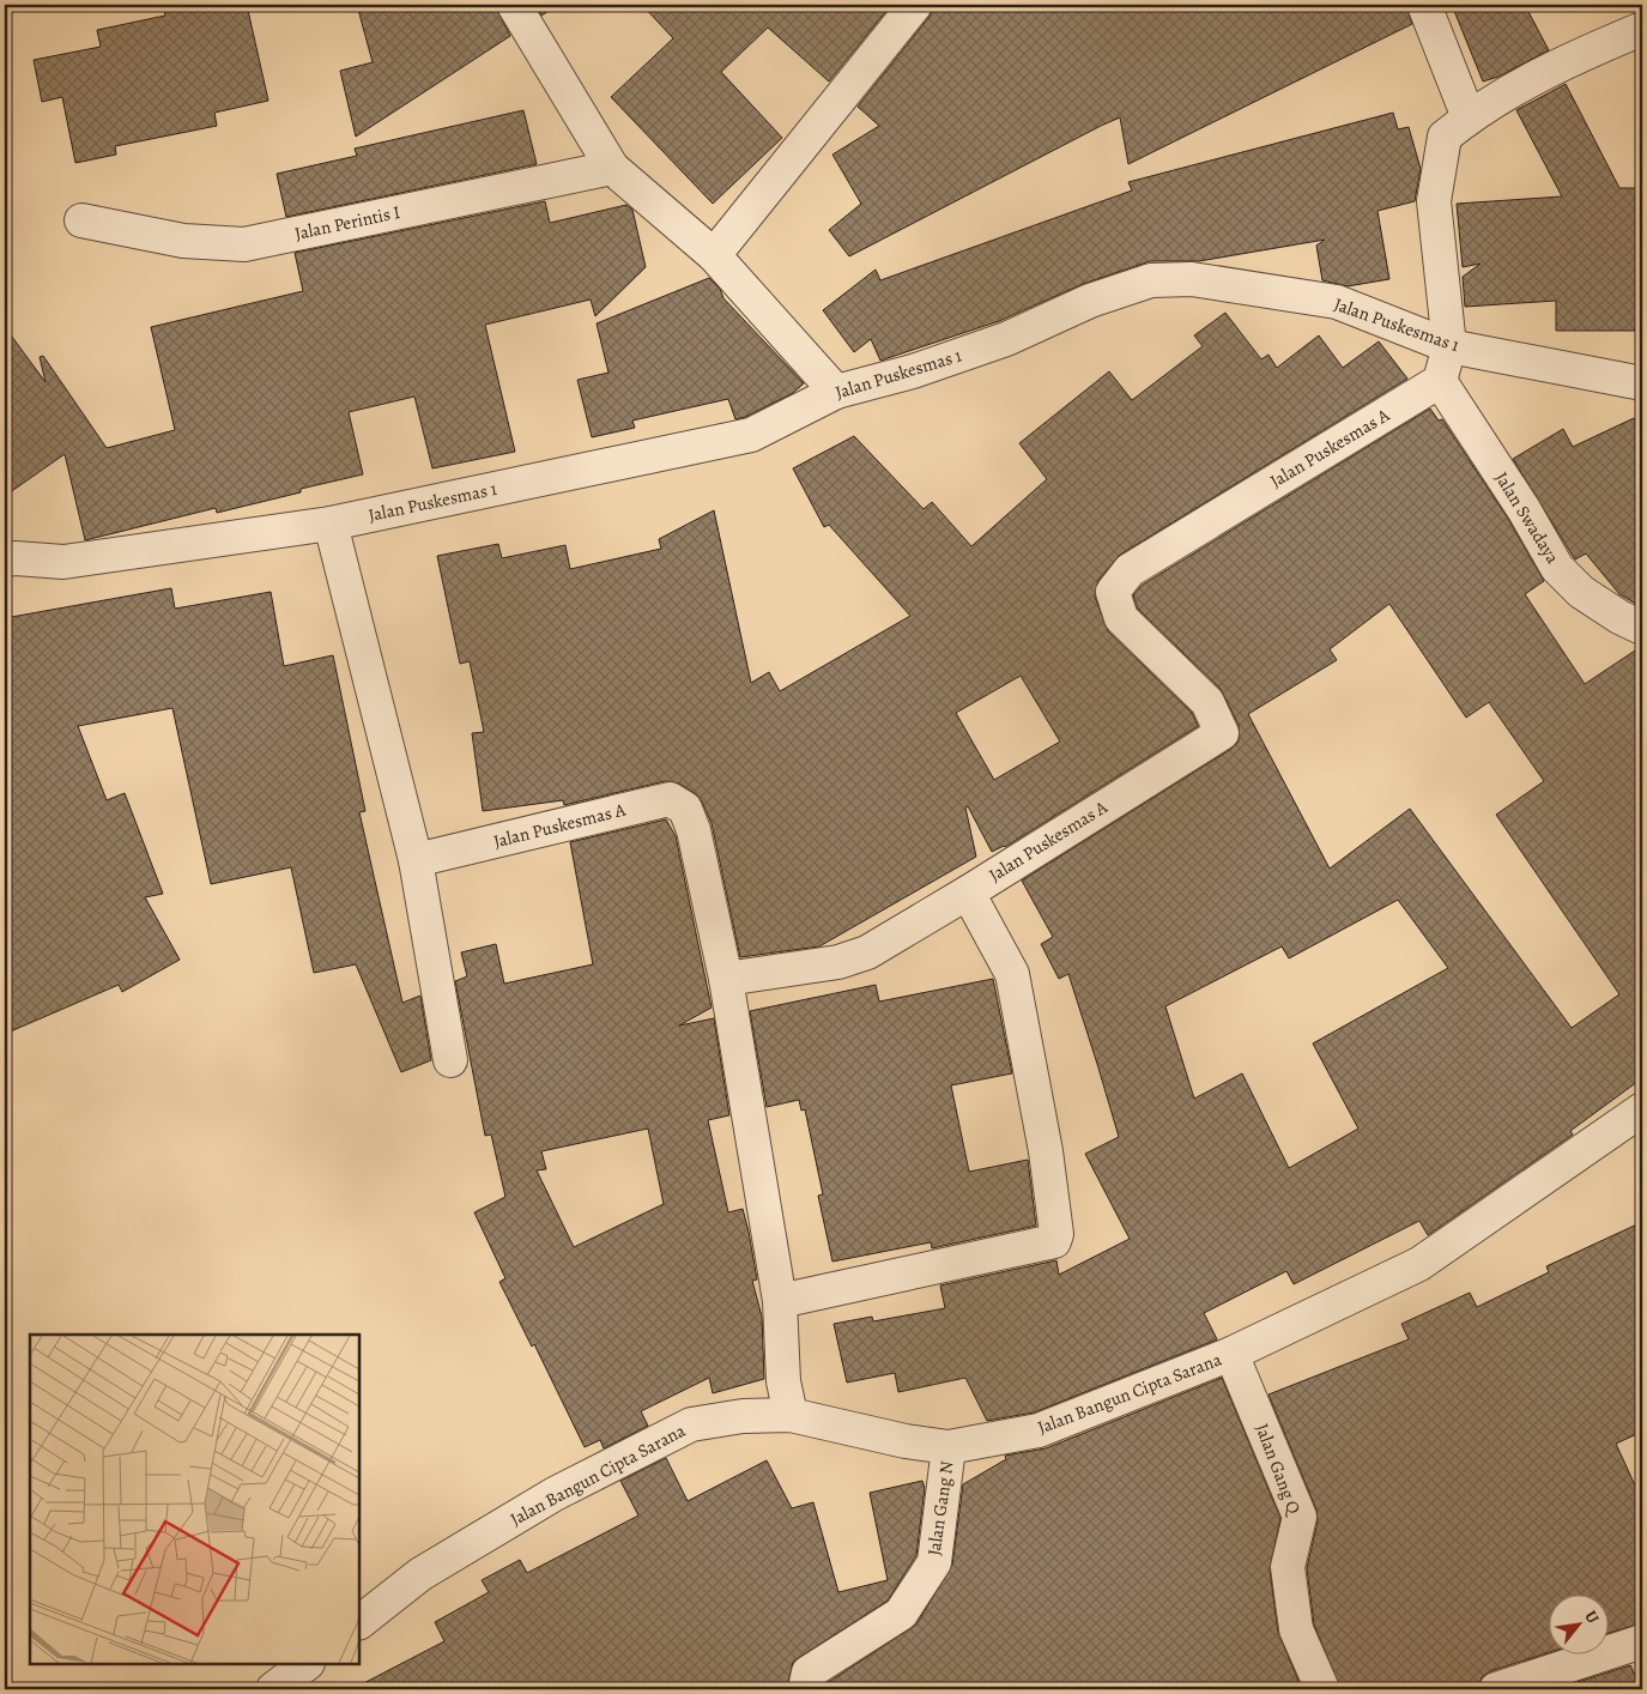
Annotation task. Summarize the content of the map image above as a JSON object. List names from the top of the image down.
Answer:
{
  "streets": {
    "street": [
      "Jalan Perintis I",
      "Jalan Puskesmas 1",
      "Jalan Puskesmas A",
      "Jalan Swadaya",
      "Jalan Bangun Cipta Sarana",
      "Jalan Gang Q",
      "Jalan Gang N"
    ]
  },
  "crossings": [
    ["Jalan Puskesmas A", "Jalan Swadaya"],
    ["Jalan Bangun Cipta Sarana", "Jalan Gang Q"],
    ["Jalan Bangun Cipta Sarana", "Jalan Gang N"]
  ],
  "north": "top right"
}
